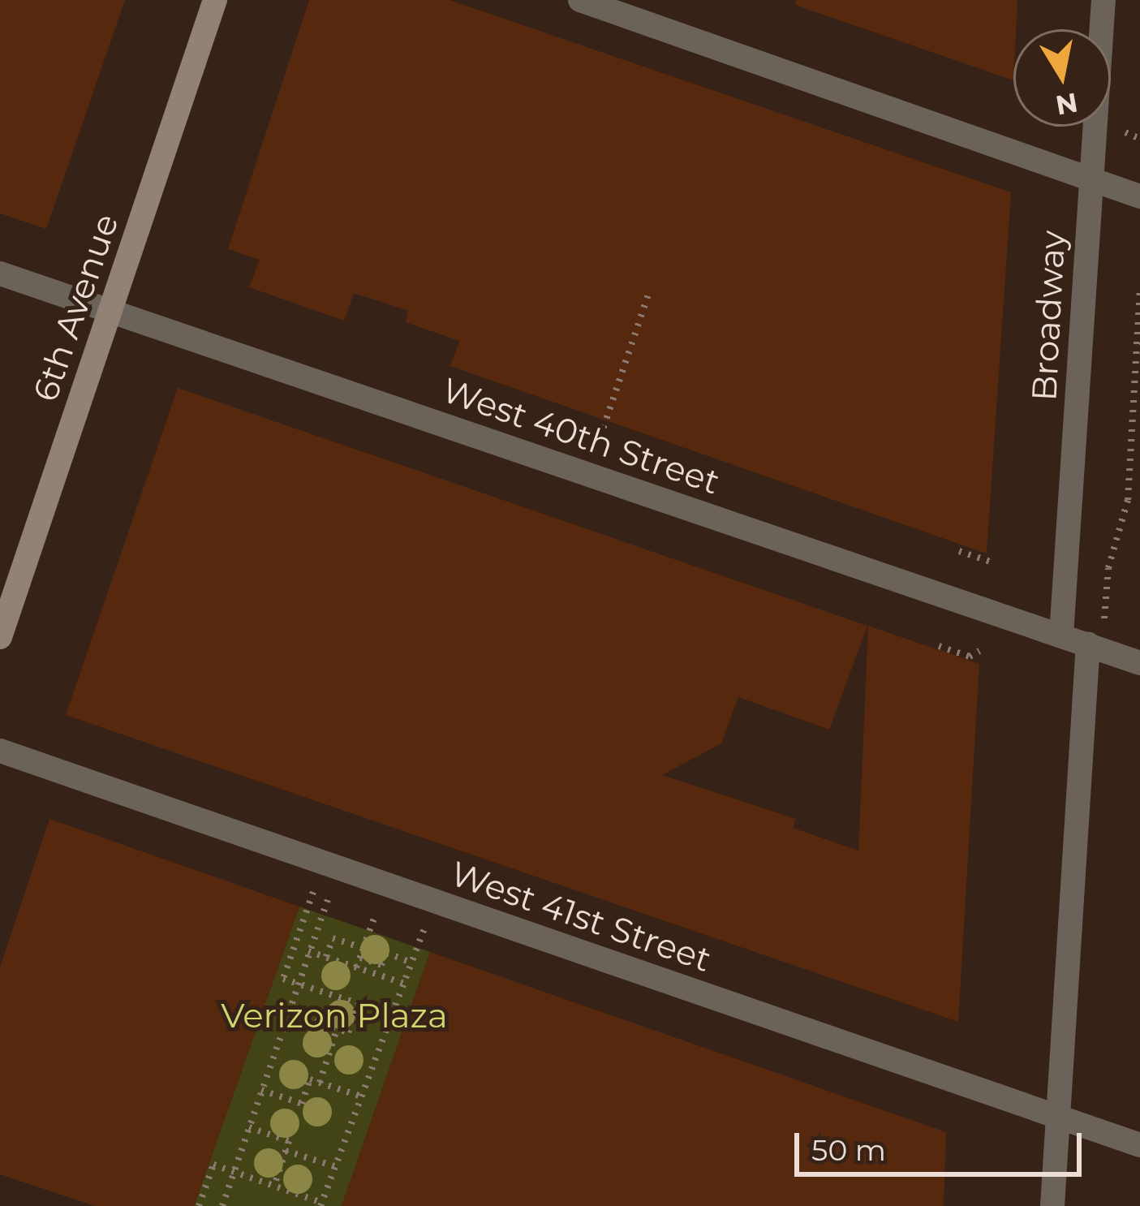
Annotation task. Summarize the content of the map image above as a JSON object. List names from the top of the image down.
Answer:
{
  "streets": {
    "main road": ["6th Avenue"],
    "street": ["Broadway", "West 40th Street", "West 41st Street"]
  },
  "crossings": [
    ["6th Avenue", "West 40th Street"],
    ["Broadway", "West 40th Street"]
  ],
  "parks": ["Verizon Plaza"],
  "scale_bar": "50 m",
  "north": "bottom"
}
